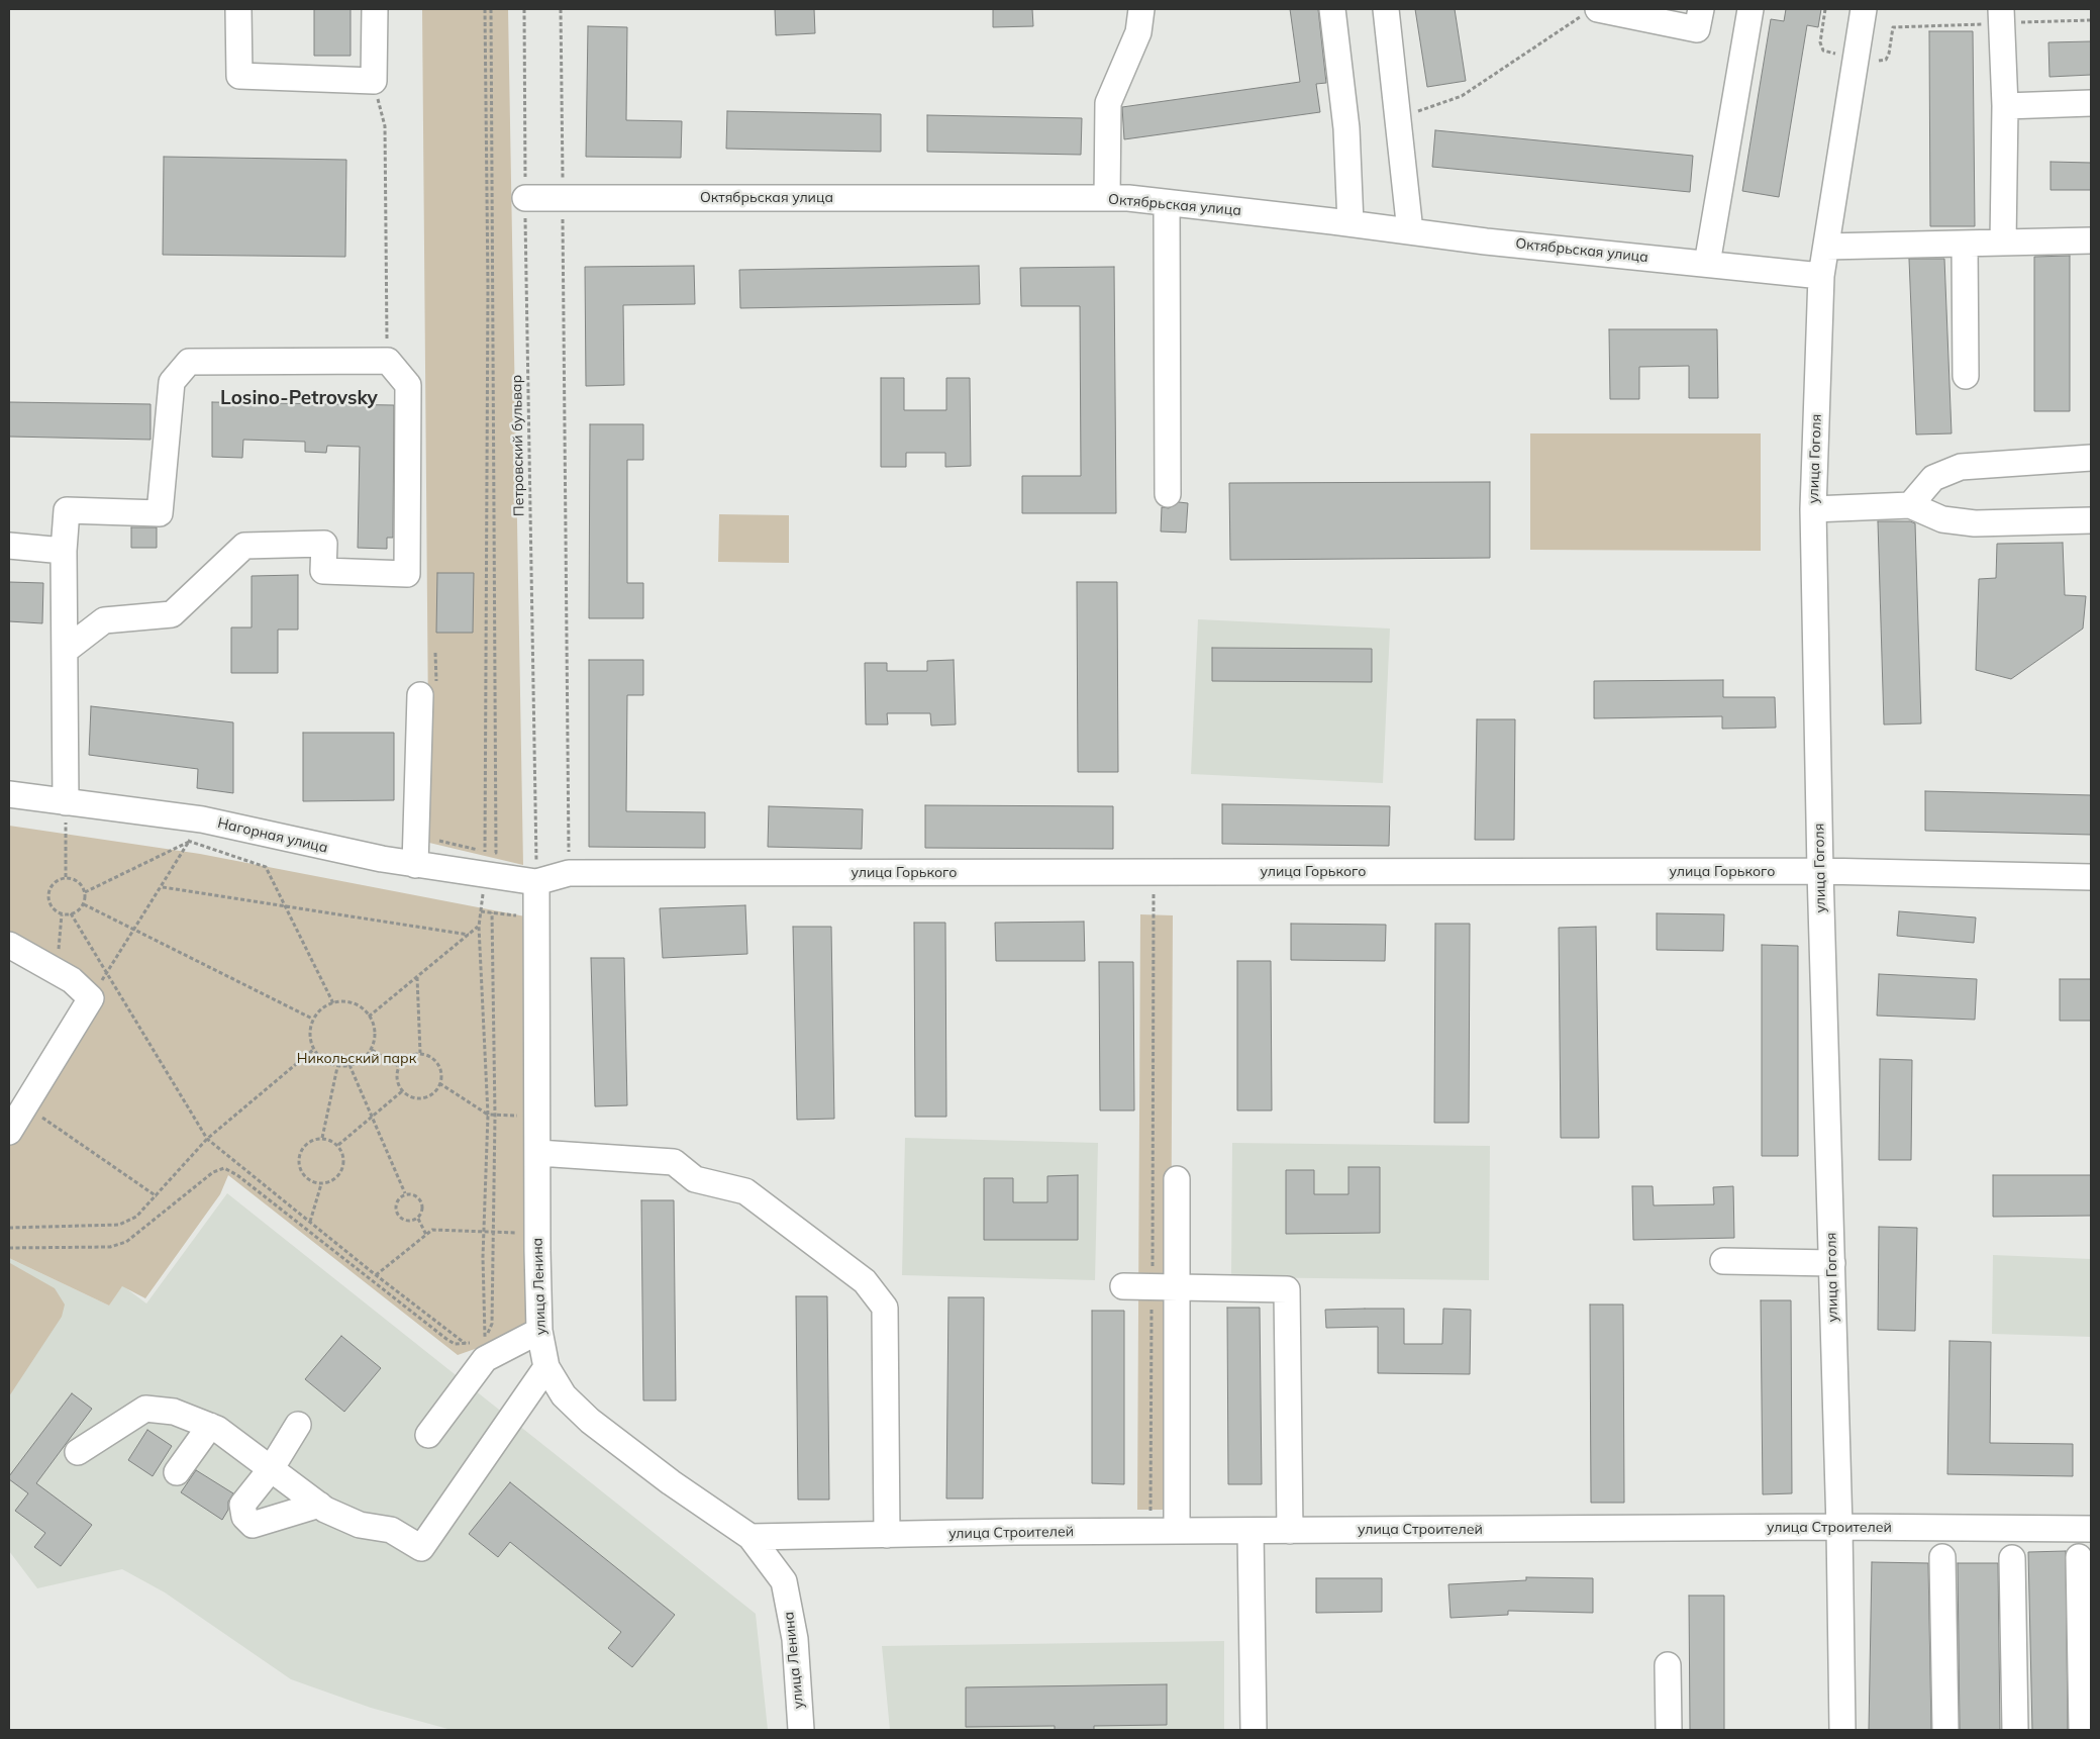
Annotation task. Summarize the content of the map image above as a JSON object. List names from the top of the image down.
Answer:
{
  "streets": {
    "street": [
      "Октябрьская улица",
      "улица Гоголя",
      "Нагорная улица",
      "улица Горького",
      "улица Ленина",
      "улица Строителей"
    ],
    "path": ["Петровский бульвар"]
  },
  "crossings": [
    ["Октябрьская улица", "Петровский бульвар"],
    ["Октябрьская улица", "улица Гоголя"],
    ["Петровский бульвар", "Нагорная улица"],
    ["Петровский бульвар", "улица Горького"],
    ["Петровский бульвар", "улица Ленина"],
    ["улица Гоголя", "улица Горького"],
    ["улица Гоголя", "улица Строителей"],
    ["Нагорная улица", "улица Горького"],
    ["Нагорная улица", "улица Ленина"],
    ["улица Горького", "улица Ленина"],
    ["улица Ленина", "улица Строителей"]
  ],
  "districts": ["Losino-Petrovsky"],
  "parks": ["Никольский парк"]
}
